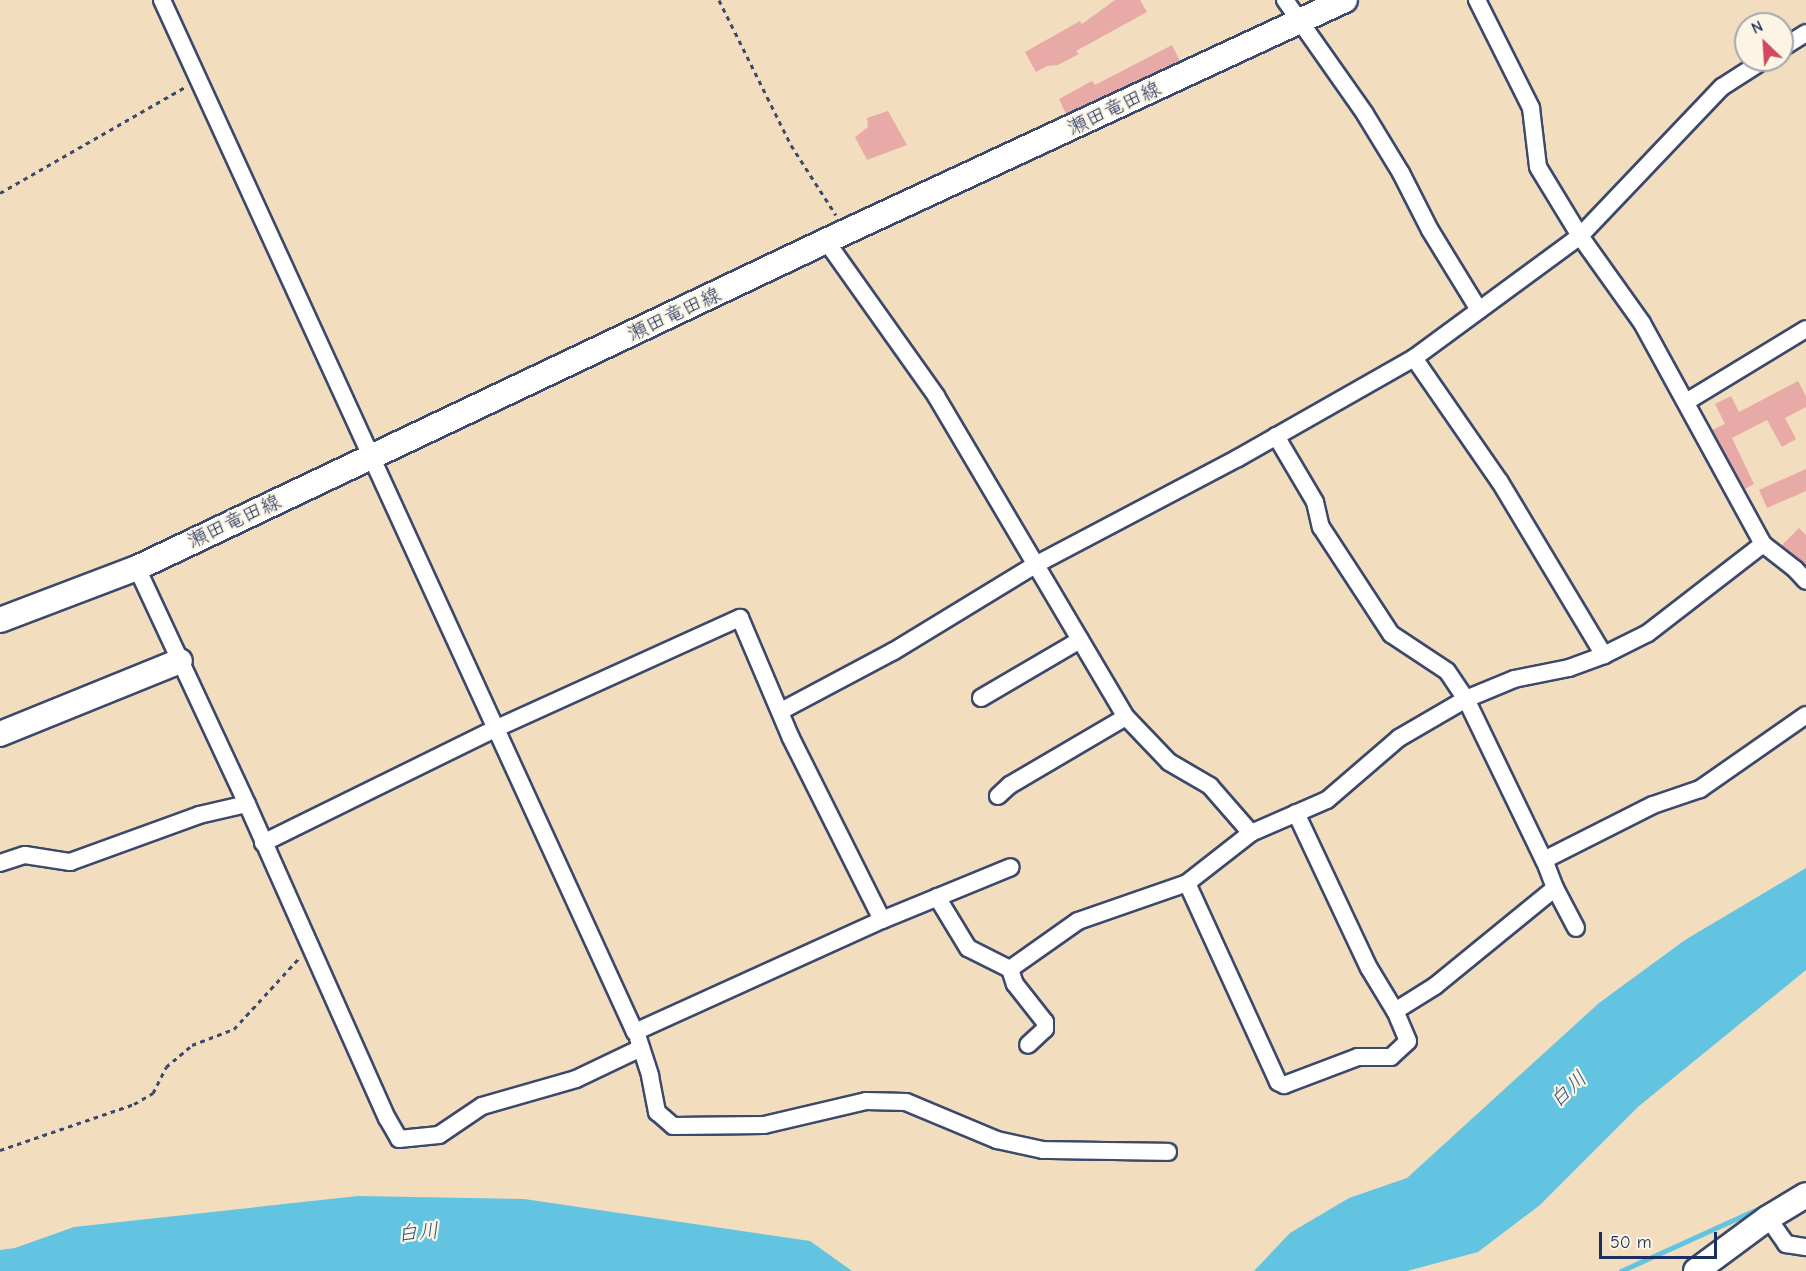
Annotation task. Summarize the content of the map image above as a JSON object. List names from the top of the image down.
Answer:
{
  "streets": {
    "main road": ["瀬田竜田線"]
  },
  "water": ["白川"],
  "scale_bar": "50 m",
  "north": "top left"
}
